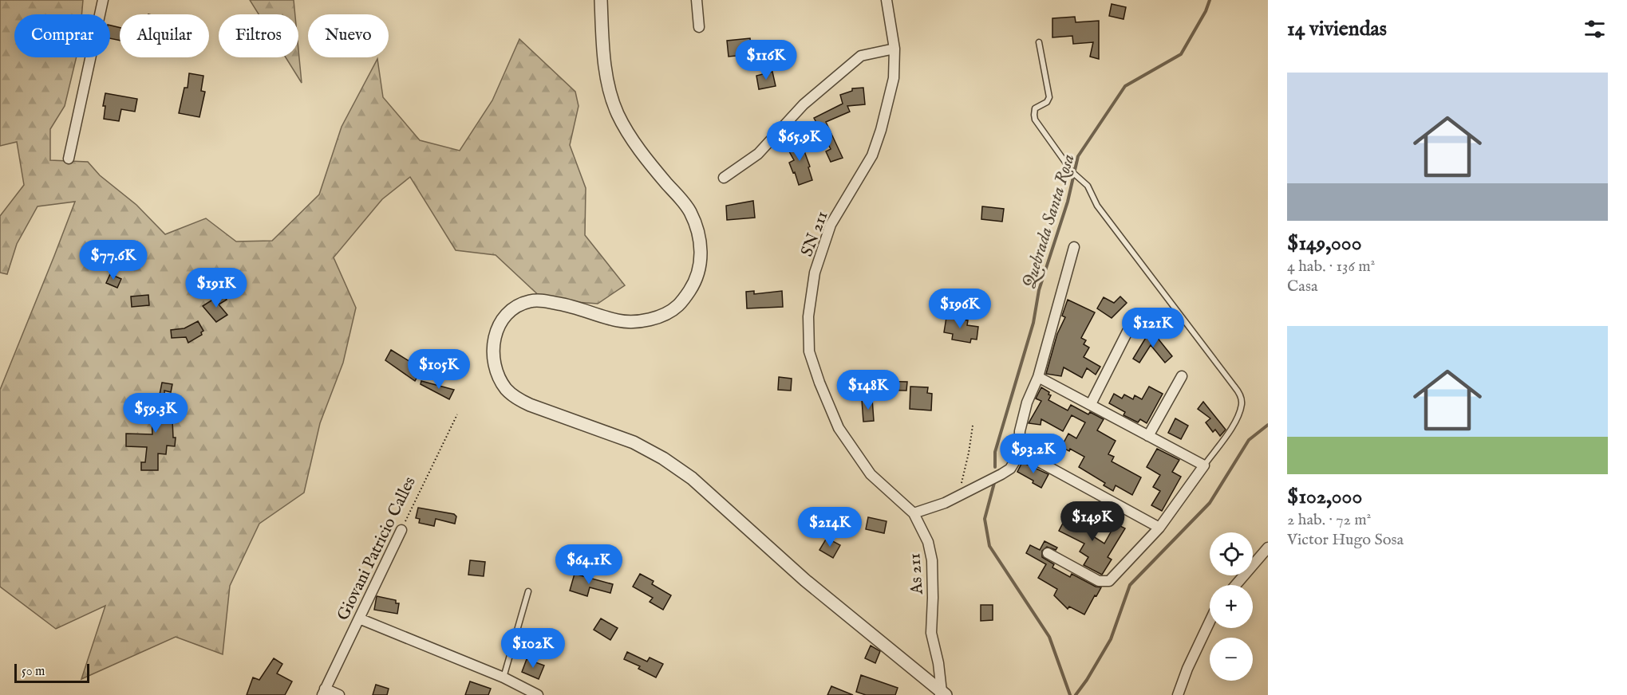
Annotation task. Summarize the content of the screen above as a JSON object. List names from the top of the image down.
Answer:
{
  "streets": {
    "street": ["SN 211", "Giovani Patricio Calles", "As 211"]
  },
  "crossings": [
    ["SN 211", "As 211"]
  ],
  "water": ["Quebrada Santa Rosa"],
  "scale_bar": "50 m",
  "page": {
    "heading": "14 viviendas",
    "chip": [
      "Comprar",
      "Alquilar",
      "Filtros",
      "Nuevo"
    ],
    "price": [
      "$116K",
      "$65.9K",
      "$77.6K",
      "$191K",
      "$196K",
      "$121K",
      "$105K",
      "$148K",
      "$59.3K",
      "$93.2K",
      "$149K",
      "$214K",
      "$64.1K",
      "$102K"
    ],
    "list": [
      {
        "name": "$149,000",
        "note": "4 hab. · 136 m² · Casa"
      },
      {
        "name": "$102,000",
        "note": "2 hab. · 72 m² · Victor Hugo Sosa"
      }
    ],
    "map_buttons": ["+", "−"],
    "scale": "50 m"
  }
}
